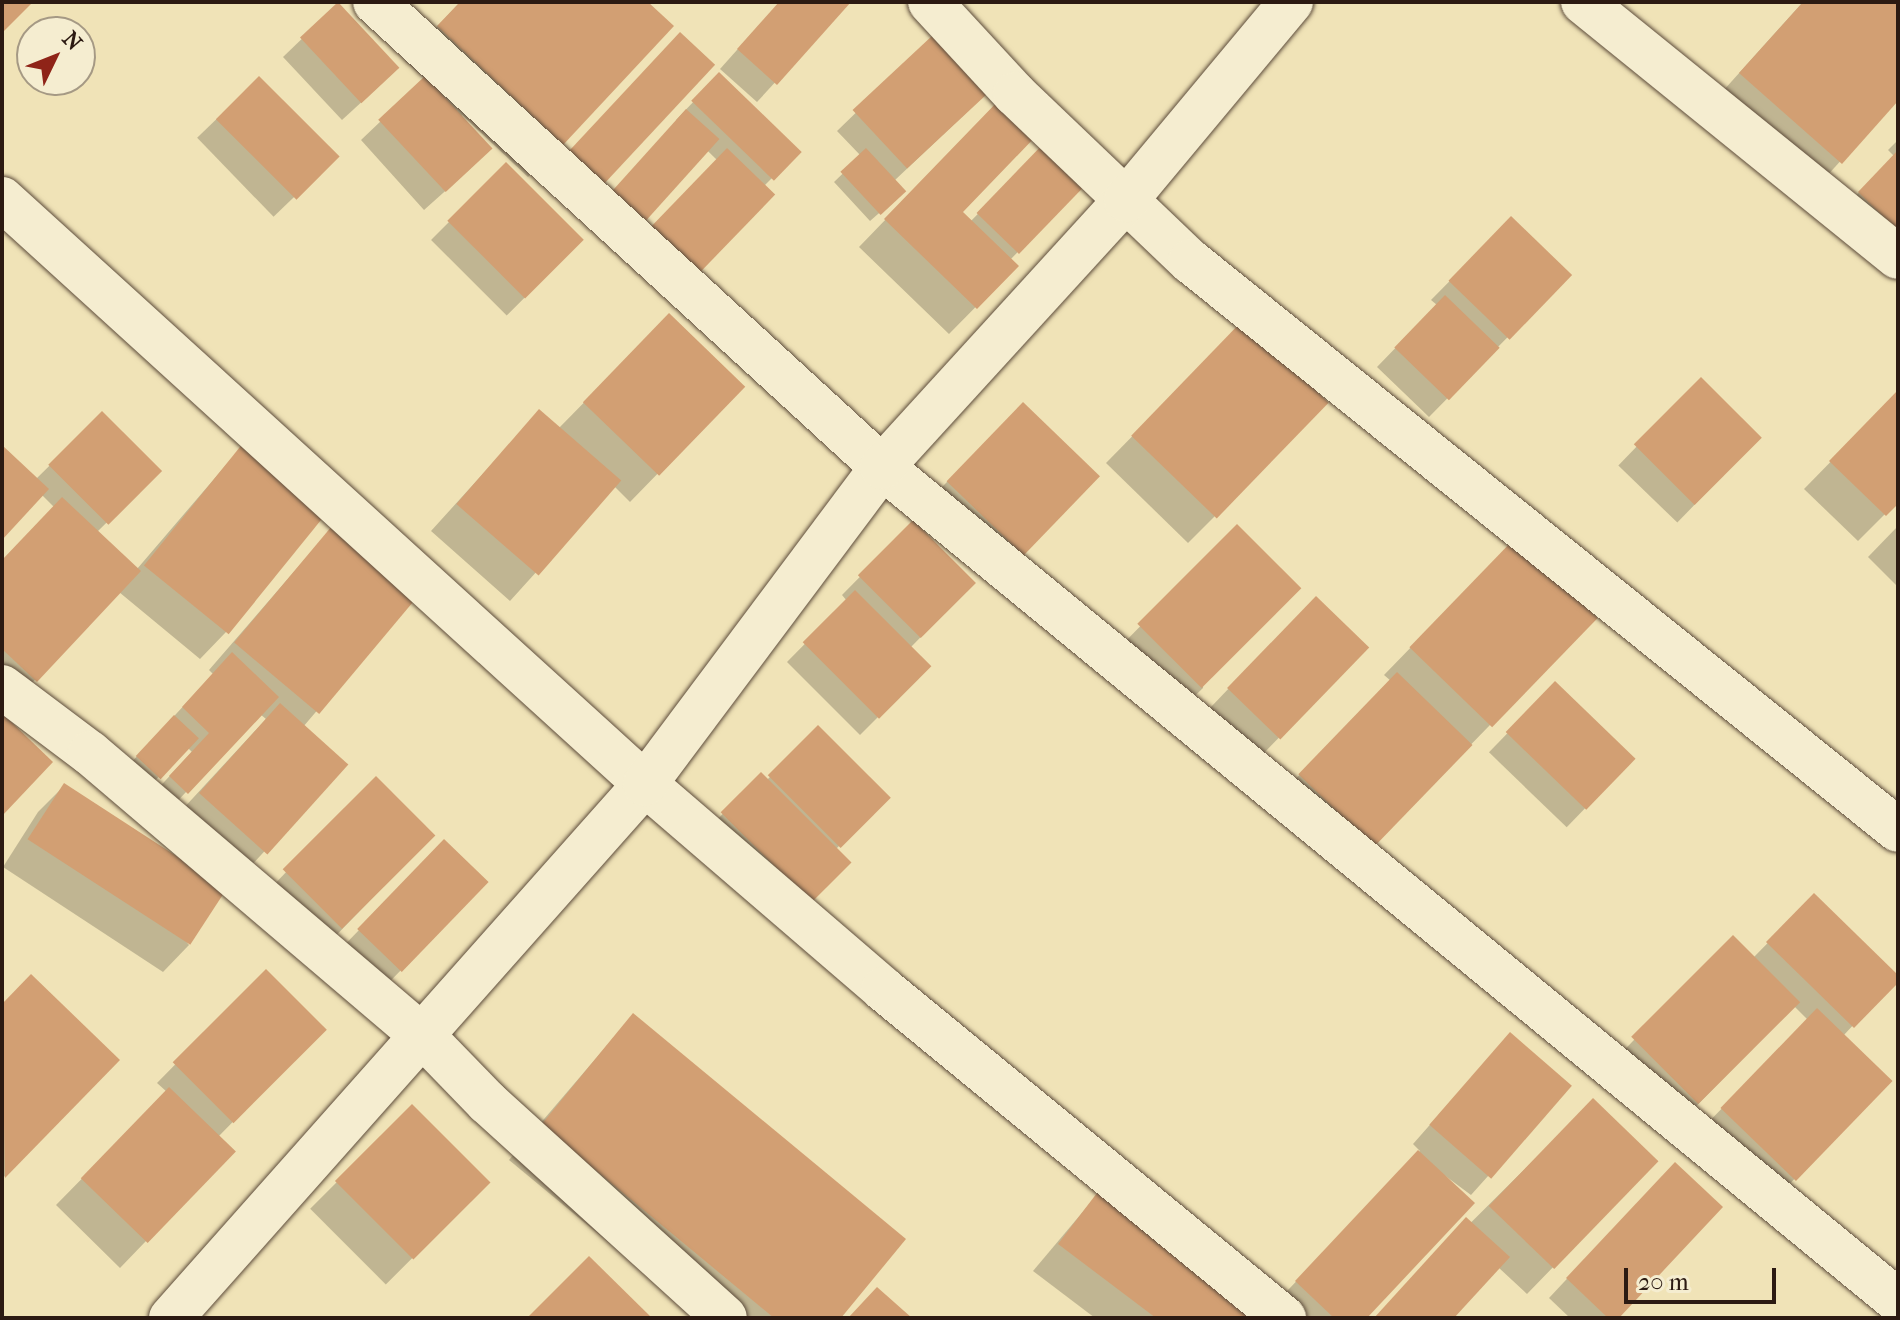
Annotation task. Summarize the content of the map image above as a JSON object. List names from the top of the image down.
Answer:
{
  "scale_bar": "20 m",
  "north": "top right"
}
